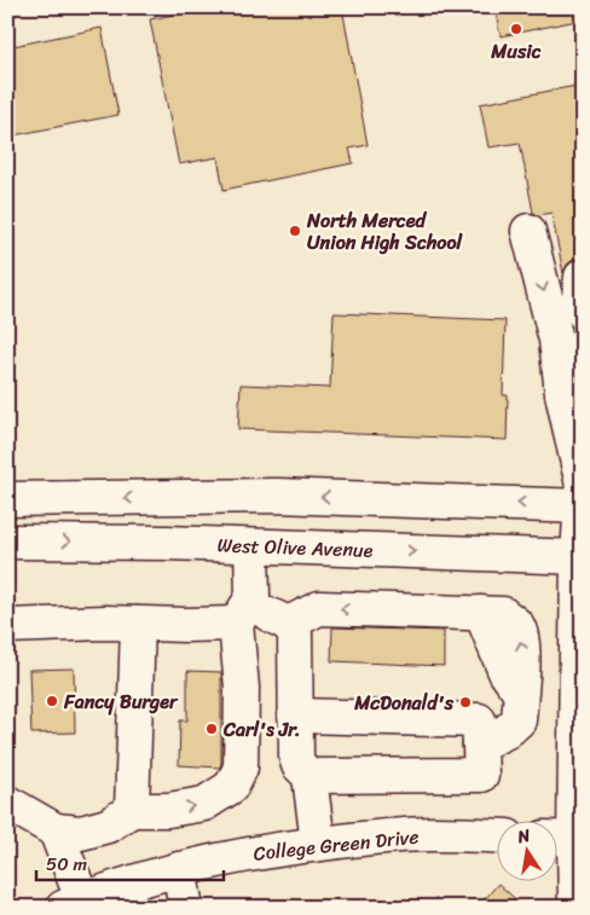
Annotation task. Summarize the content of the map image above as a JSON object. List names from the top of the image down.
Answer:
{
  "streets": {
    "main road": ["West Olive Avenue", "College Green Drive"]
  },
  "places": [
    "Music",
    "North Merced Union High School",
    "Fancy Burger",
    "McDonald's",
    "Carl's Jr."
  ],
  "scale_bar": "50 m",
  "north": "top"
}
